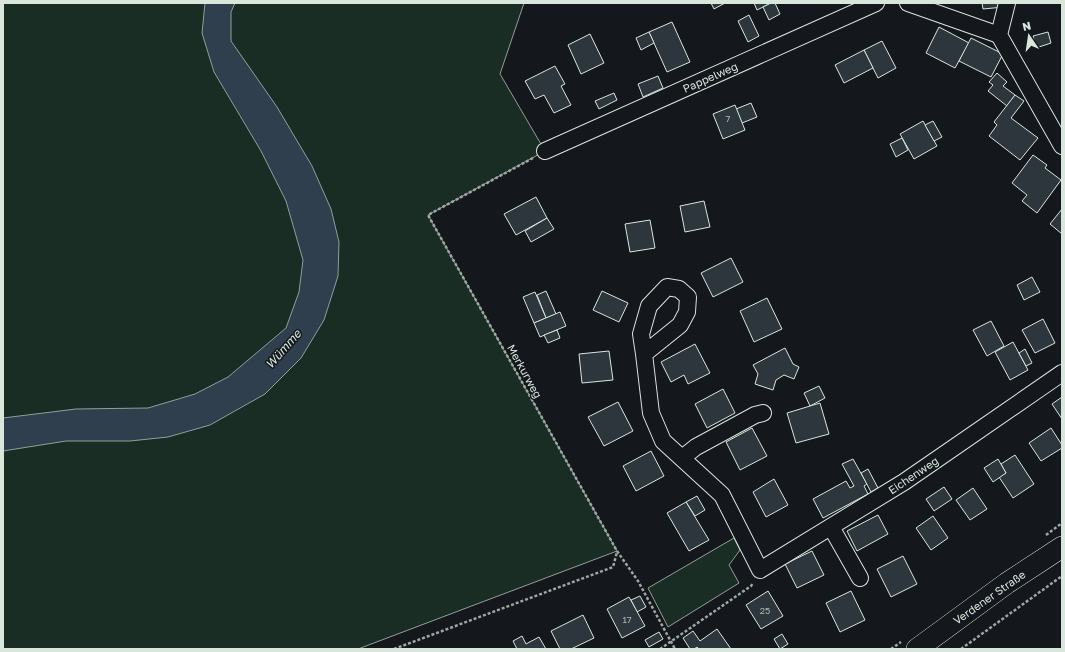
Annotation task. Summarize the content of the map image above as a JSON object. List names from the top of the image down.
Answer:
{
  "streets": {
    "main road": ["Verdener Straße"],
    "street": ["Pappelweg", "Eichenweg"],
    "path": ["Merkurweg"]
  },
  "crossings": [
    ["Pappelweg", "Merkurweg"]
  ],
  "water": ["Wümme"],
  "house_numbers": ["7", "25", "17"],
  "north": "top"
}
